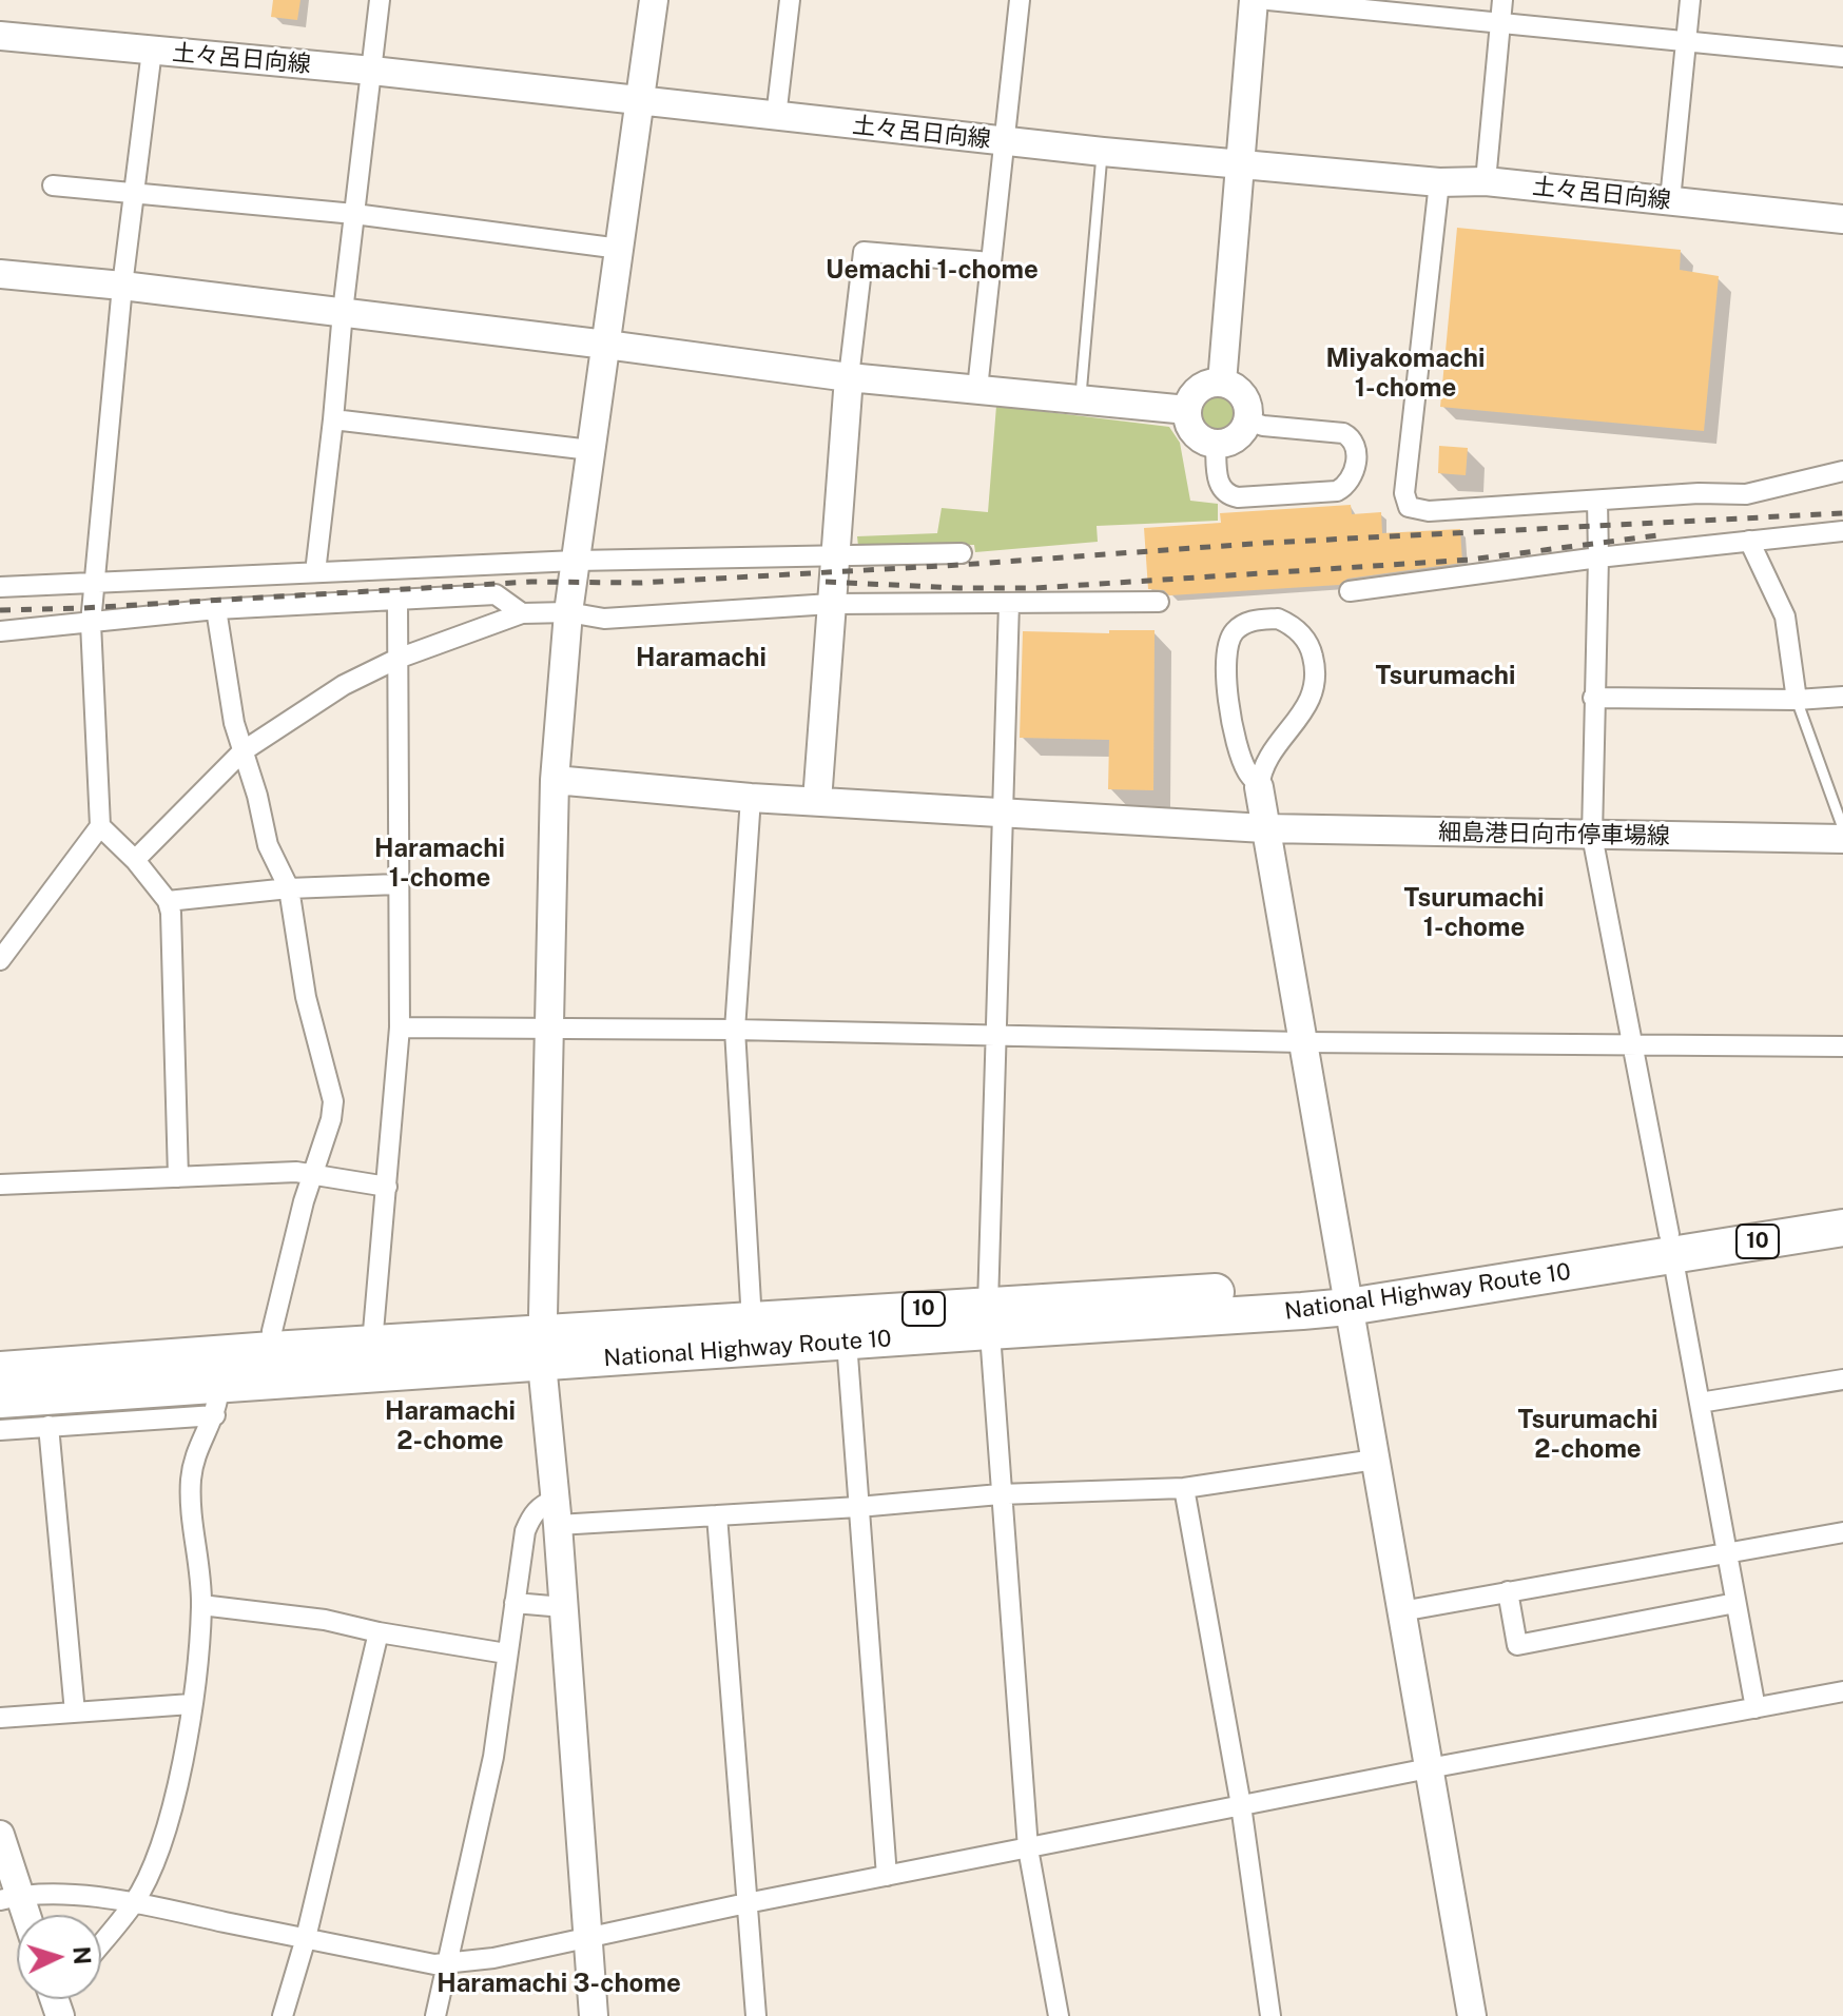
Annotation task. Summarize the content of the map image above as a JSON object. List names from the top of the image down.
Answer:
{
  "streets": {
    "highway": ["10", "National Highway Route 10"],
    "street": ["土々呂日向線", "細島港日向市停車場線"]
  },
  "districts": [
    "Uemachi 1-chome",
    "Miyakomachi 1-chome",
    "Haramachi",
    "Tsurumachi",
    "Haramachi 1-chome",
    "Tsurumachi 1-chome",
    "Haramachi 2-chome",
    "Tsurumachi 2-chome",
    "Haramachi 3-chome"
  ],
  "north": "right"
}
